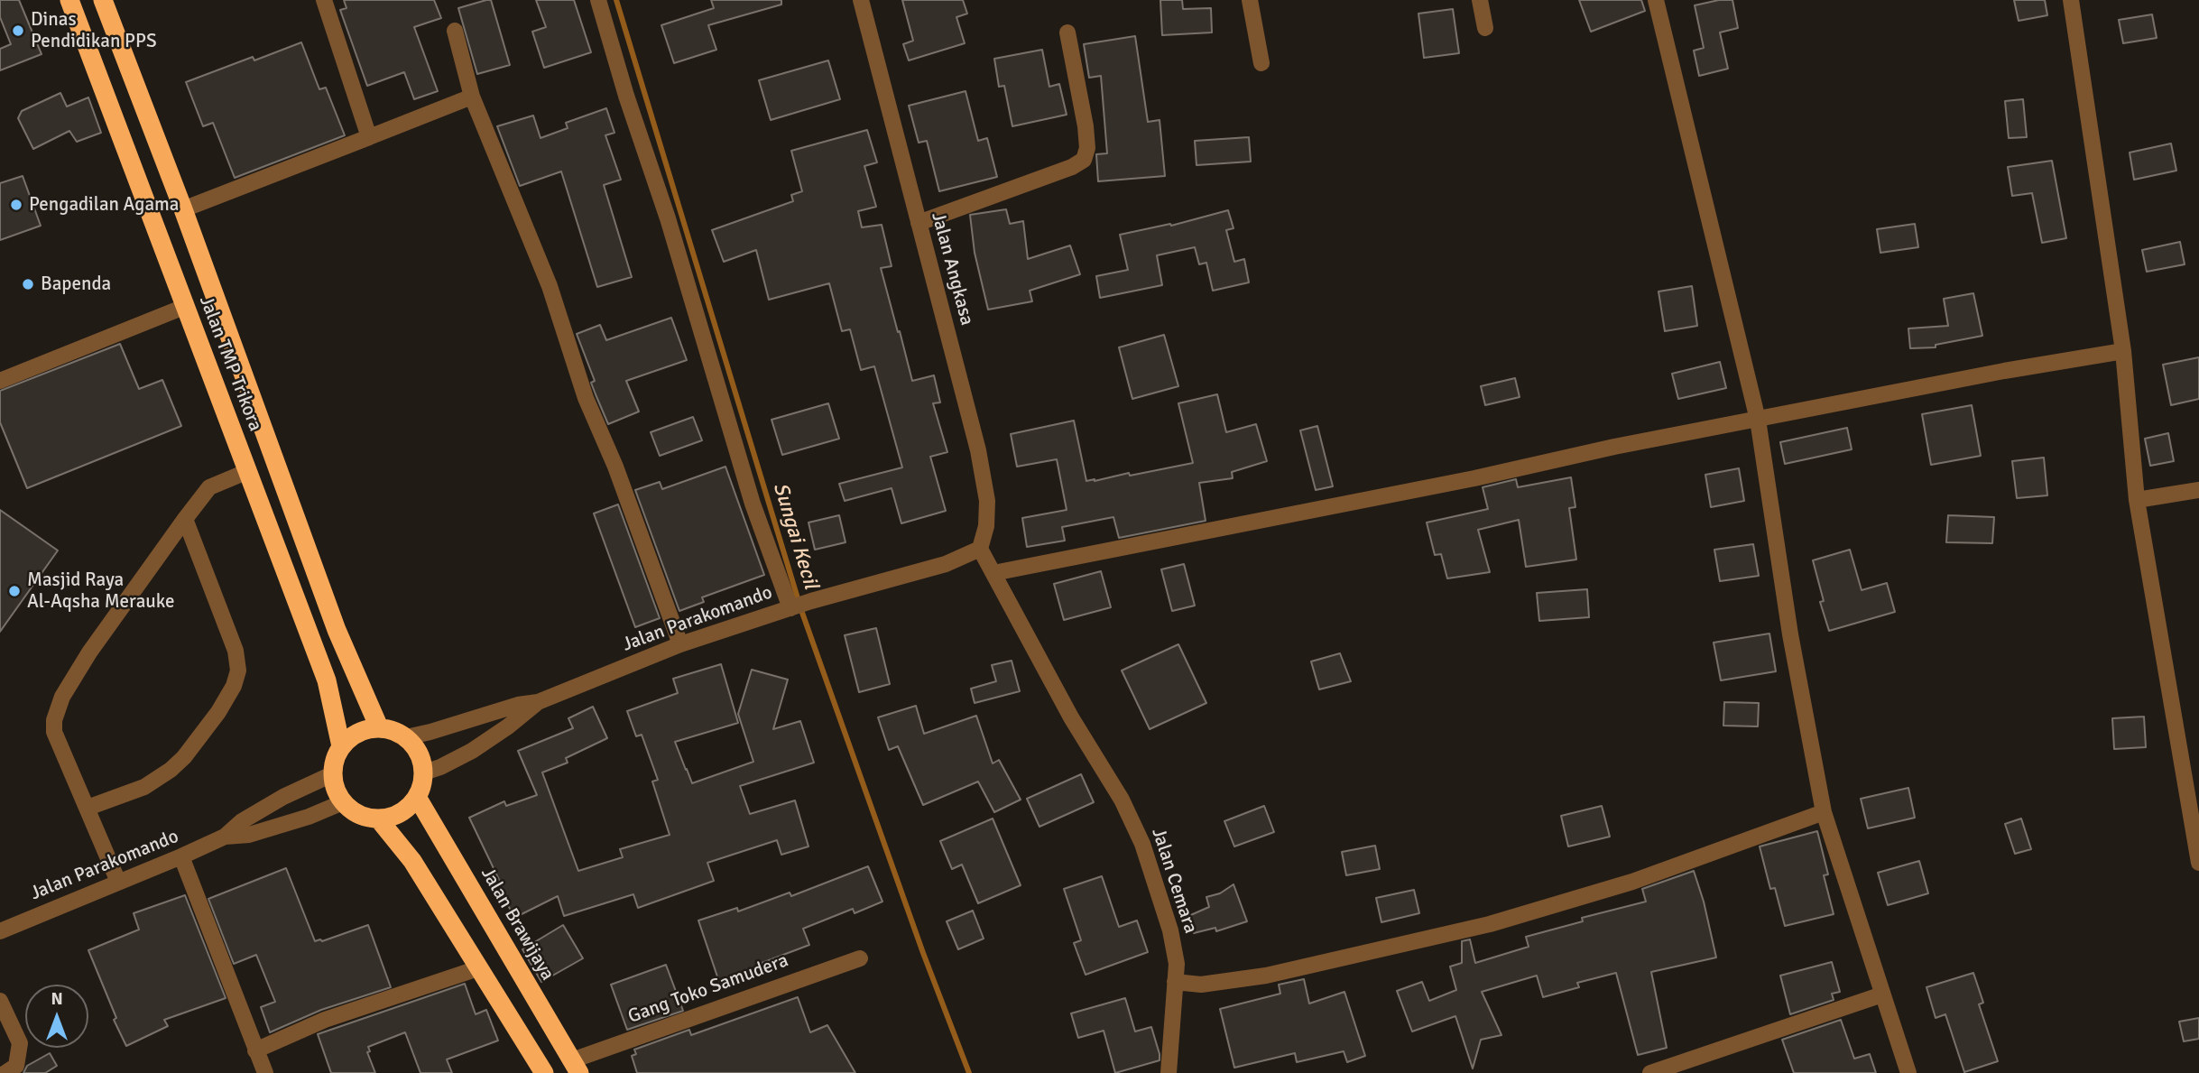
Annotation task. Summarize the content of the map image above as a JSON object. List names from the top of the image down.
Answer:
{
  "streets": {
    "highway": ["Jalan TMP Trikora", "Jalan Brawijaya"],
    "street": [
      "Jalan Angkasa",
      "Jalan Parakomando",
      "Jalan Cemara",
      "Gang Toko Samudera"
    ]
  },
  "crossings": [
    ["Jalan Angkasa", "Jalan Parakomando"],
    ["Jalan TMP Trikora", "Jalan Parakomando"],
    ["Jalan TMP Trikora", "Jalan Brawijaya"],
    ["Jalan Parakomando", "Jalan Brawijaya"],
    ["Jalan Brawijaya", "Gang Toko Samudera"]
  ],
  "water": ["Sungai Kecil"],
  "places": [
    "Dinas Pendidikan PPS",
    "Pengadilan Agama",
    "Bapenda",
    "Masjid Raya Al-Aqsha Merauke"
  ],
  "north": "top"
}
